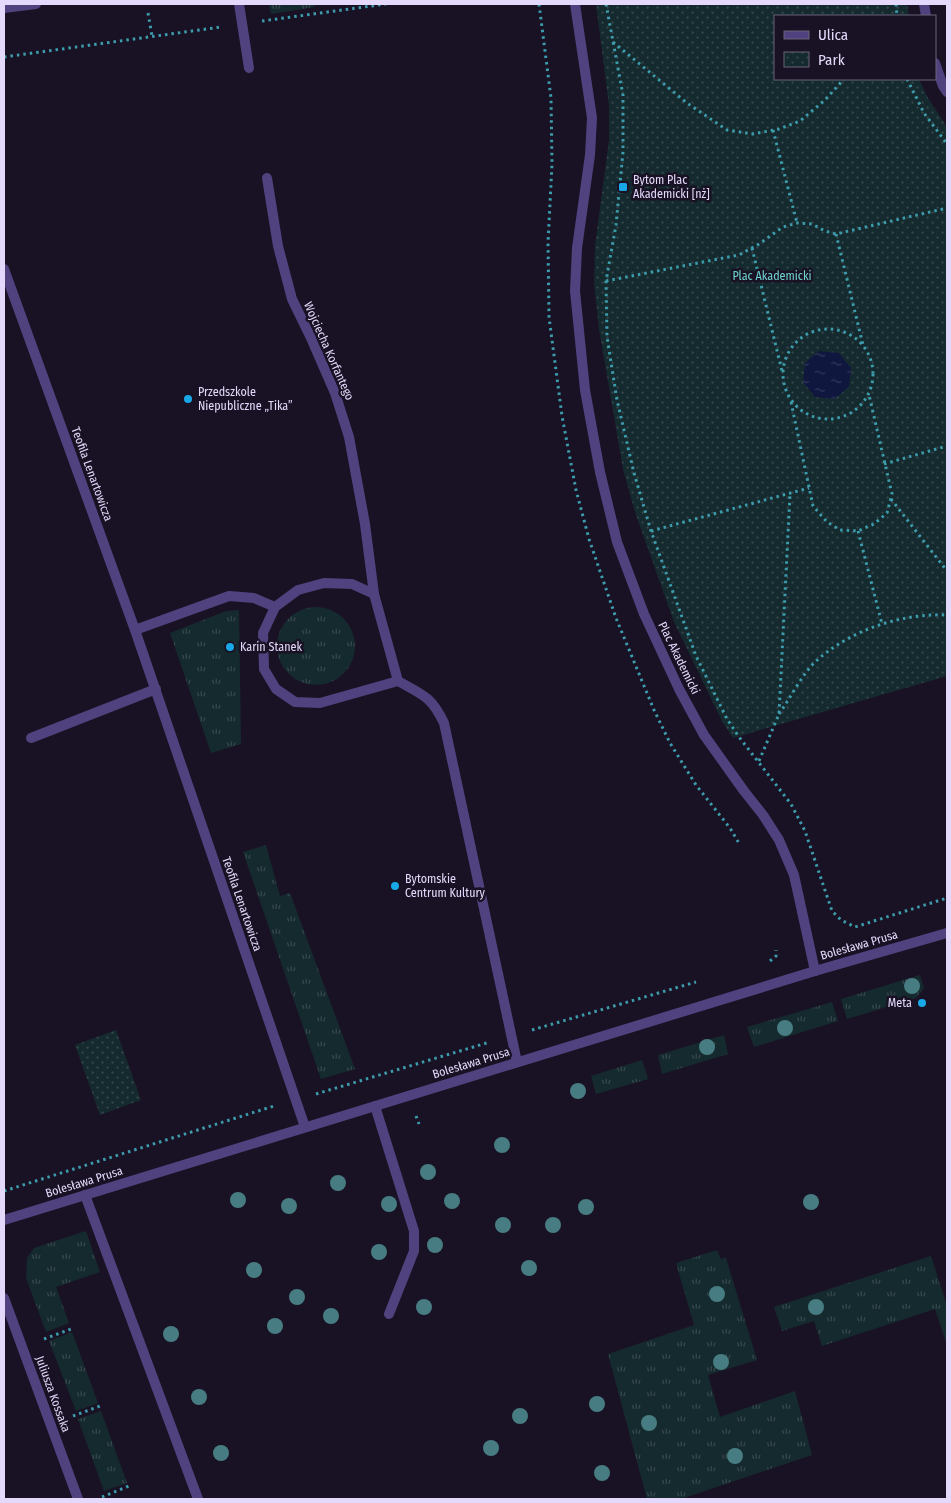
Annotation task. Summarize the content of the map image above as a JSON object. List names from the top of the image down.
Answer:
{
  "streets": {
    "street": [
      "Wojciecha Korfantego",
      "Teofila Lenartowicza",
      "Plac Akademicki",
      "Bolesława Prusa",
      "Juliusza Kossaka"
    ]
  },
  "crossings": [
    ["Teofila Lenartowicza", "Bolesława Prusa"],
    ["Plac Akademicki", "Bolesława Prusa"]
  ],
  "parks": ["Plac Akademicki"],
  "places": {
    "transit": ["Bytom Plac Akademicki [nż]"],
    "other": [
      "Przedszkole Niepubliczne „Tika”",
      "Karin Stanek",
      "Bytomskie Centrum Kultury",
      "Meta"
    ]
  },
  "legend": ["Ulica", "Park"]
}
